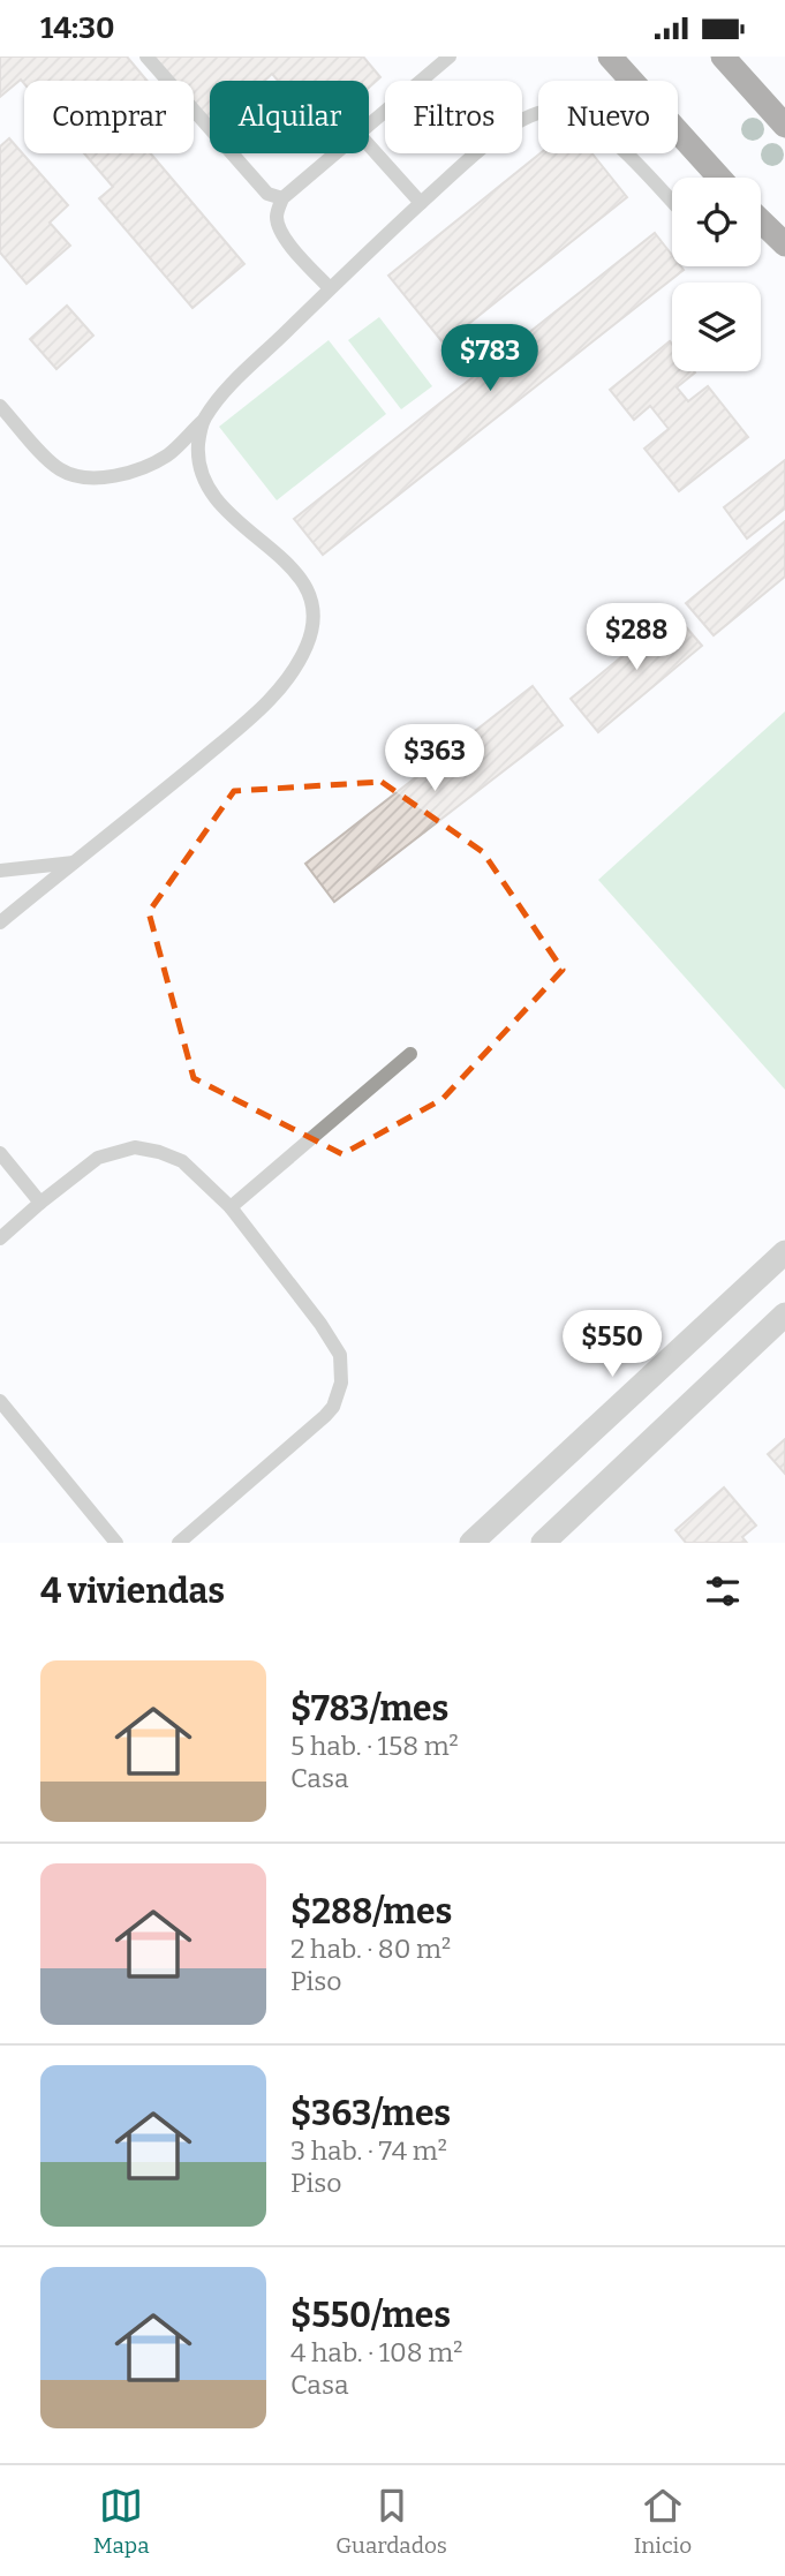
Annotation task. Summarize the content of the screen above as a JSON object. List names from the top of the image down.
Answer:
{
  "page": {
    "status": "14:30",
    "chip": [
      "Comprar",
      "Alquilar",
      "Filtros",
      "Nuevo"
    ],
    "price": [
      "$783",
      "$288",
      "$363",
      "$550"
    ],
    "heading": "4 viviendas",
    "list": [
      {
        "name": "$783/mes",
        "note": "5 hab. · 158 m² · Casa"
      },
      {
        "name": "$288/mes",
        "note": "2 hab. · 80 m² · Piso"
      },
      {
        "name": "$363/mes",
        "note": "3 hab. · 74 m² · Piso"
      },
      {
        "name": "$550/mes",
        "note": "4 hab. · 108 m² · Casa"
      }
    ],
    "tabs": ["Mapa", "Guardados", "Inicio"]
  }
}
